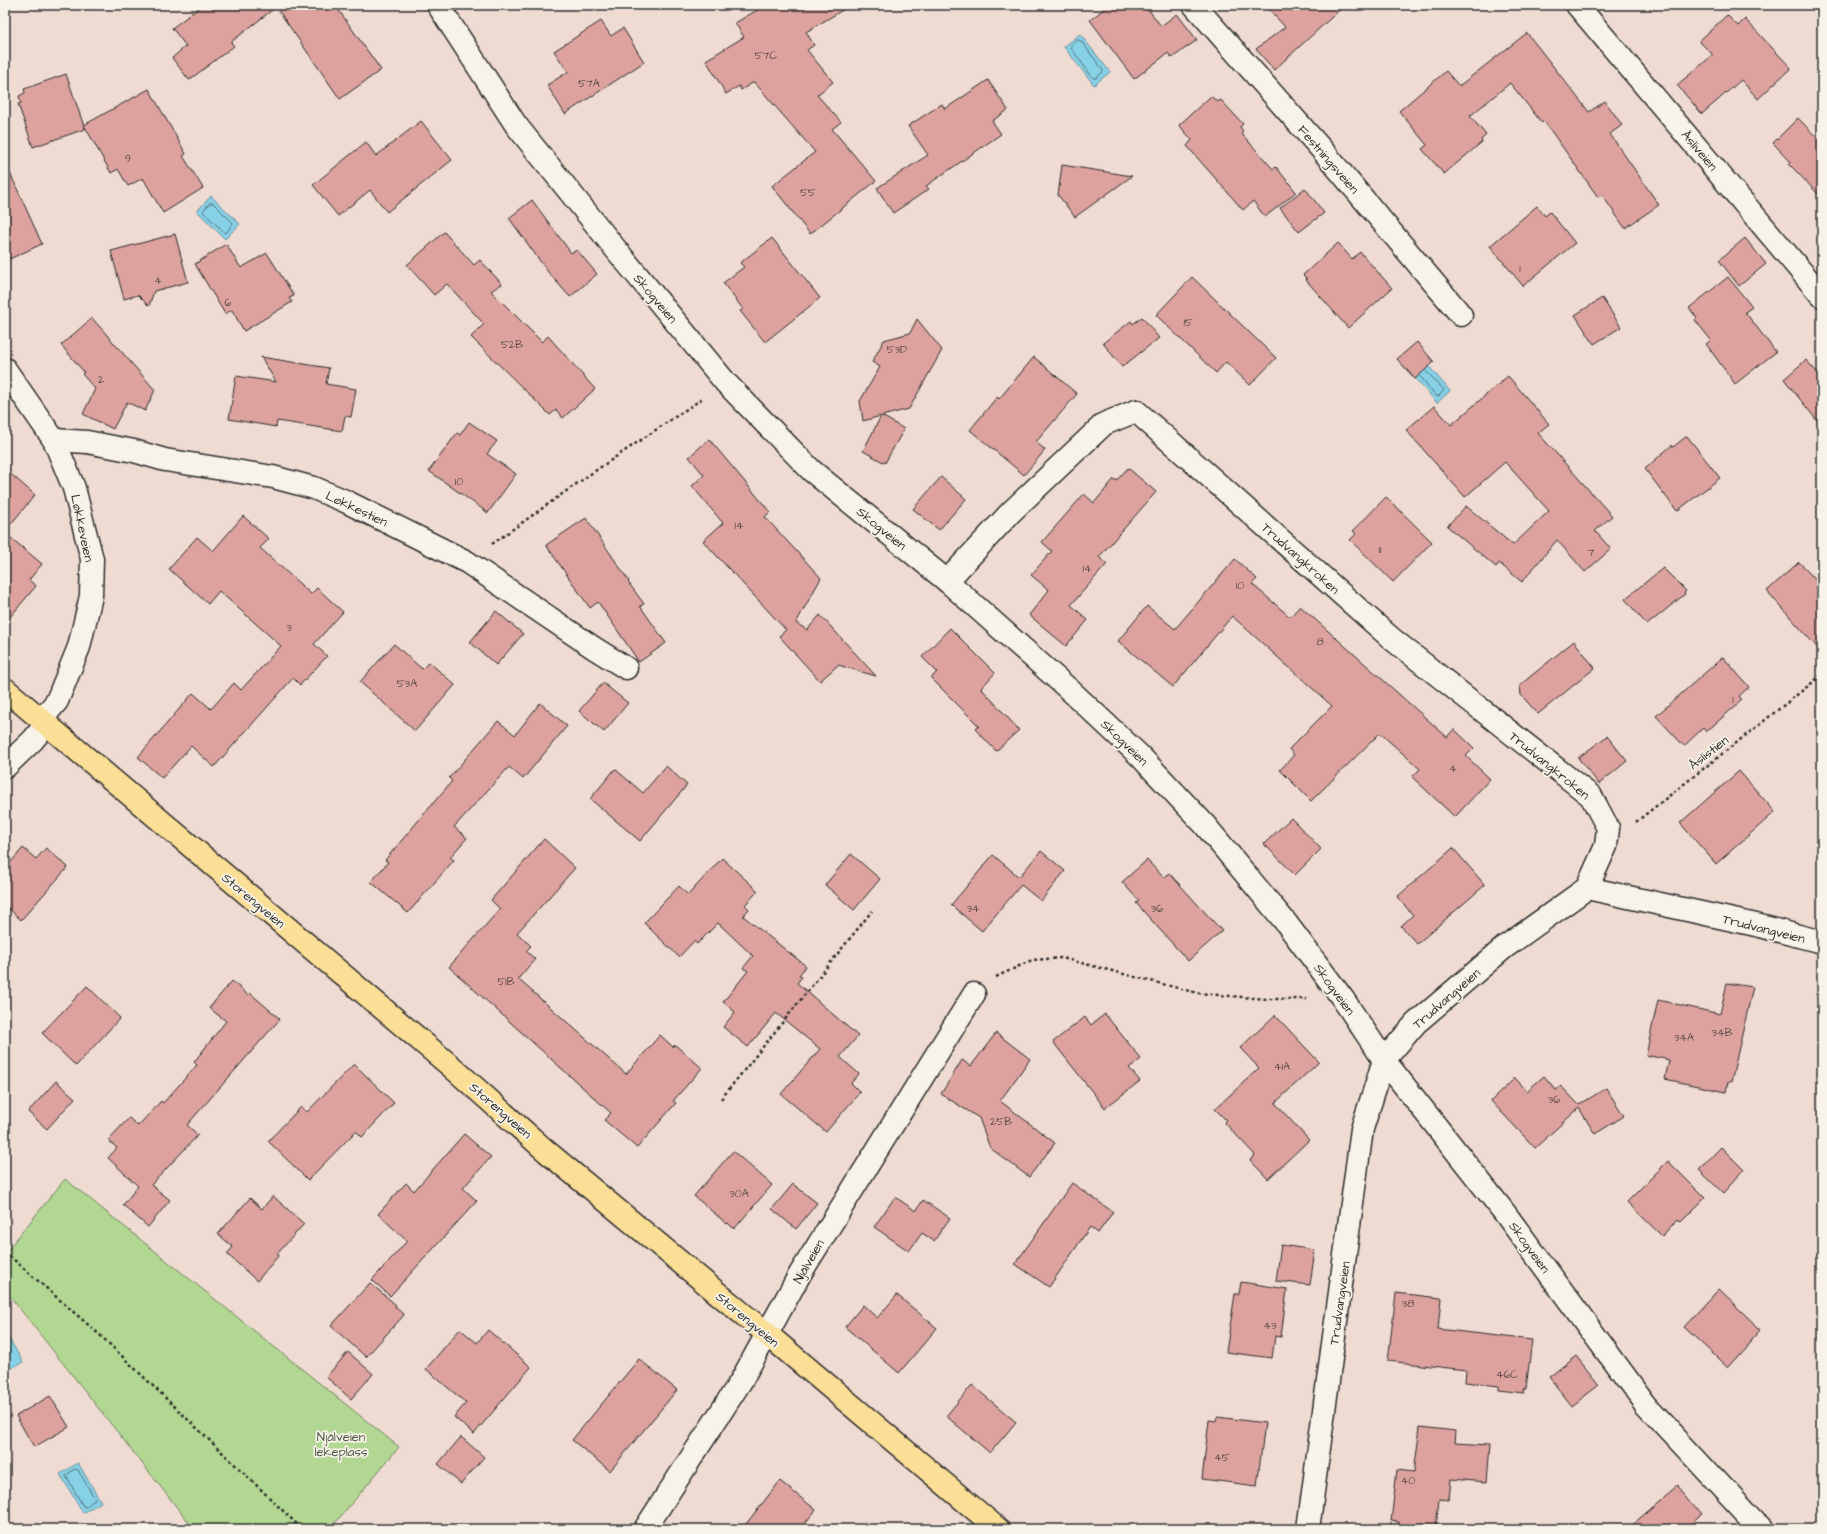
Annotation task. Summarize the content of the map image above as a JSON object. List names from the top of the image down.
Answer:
{
  "streets": {
    "main road": ["Storengveien"],
    "street": [
      "Åsliveien",
      "Festningsveien",
      "Skogveien",
      "Løkkestien",
      "Løkkeveien",
      "Trudvangkroken",
      "Trudvangveien",
      "Njålveien"
    ],
    "path": ["Åslistien"]
  },
  "crossings": [
    ["Skogveien", "Trudvangkroken"],
    ["Skogveien", "Trudvangveien"],
    ["Løkkestien", "Løkkeveien"],
    ["Løkkeveien", "Storengveien"],
    ["Trudvangkroken", "Åslistien"],
    ["Trudvangkroken", "Trudvangveien"],
    ["Storengveien", "Njålveien"]
  ],
  "parks": ["Njålveien lekeplass"],
  "house_numbers": [
    "57C",
    "57A",
    "9",
    "55",
    "1",
    "4",
    "6",
    "15",
    "52B",
    "53D",
    "2",
    "10",
    "14",
    "11",
    "7",
    "14",
    "10",
    "3",
    "8",
    "53A",
    "1",
    "4",
    "34",
    "36",
    "51B",
    "34B",
    "34A",
    "41A",
    "36",
    "25B",
    "30A",
    "38",
    "43",
    "46C",
    "45",
    "40"
  ]
}
